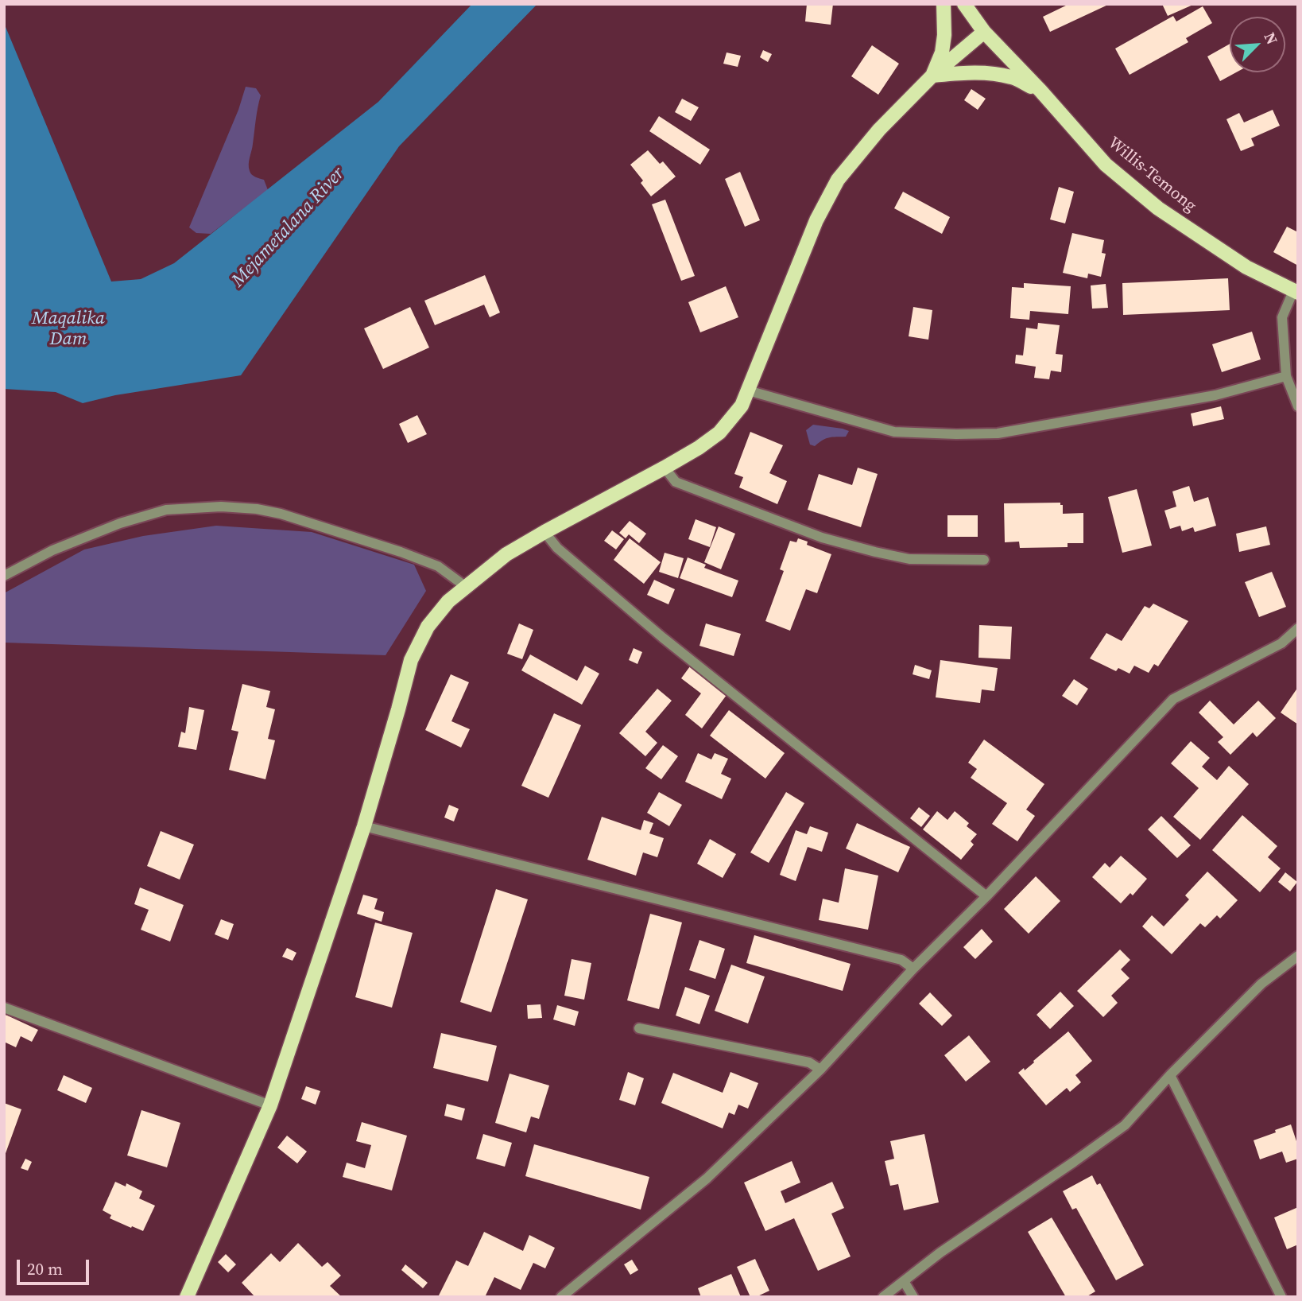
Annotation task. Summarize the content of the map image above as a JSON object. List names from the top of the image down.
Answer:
{
  "streets": {
    "main road": ["Willis-Temong"]
  },
  "water": ["Mejametalana River", "Maqalika Dam"],
  "scale_bar": "20 m",
  "north": "top right"
}
